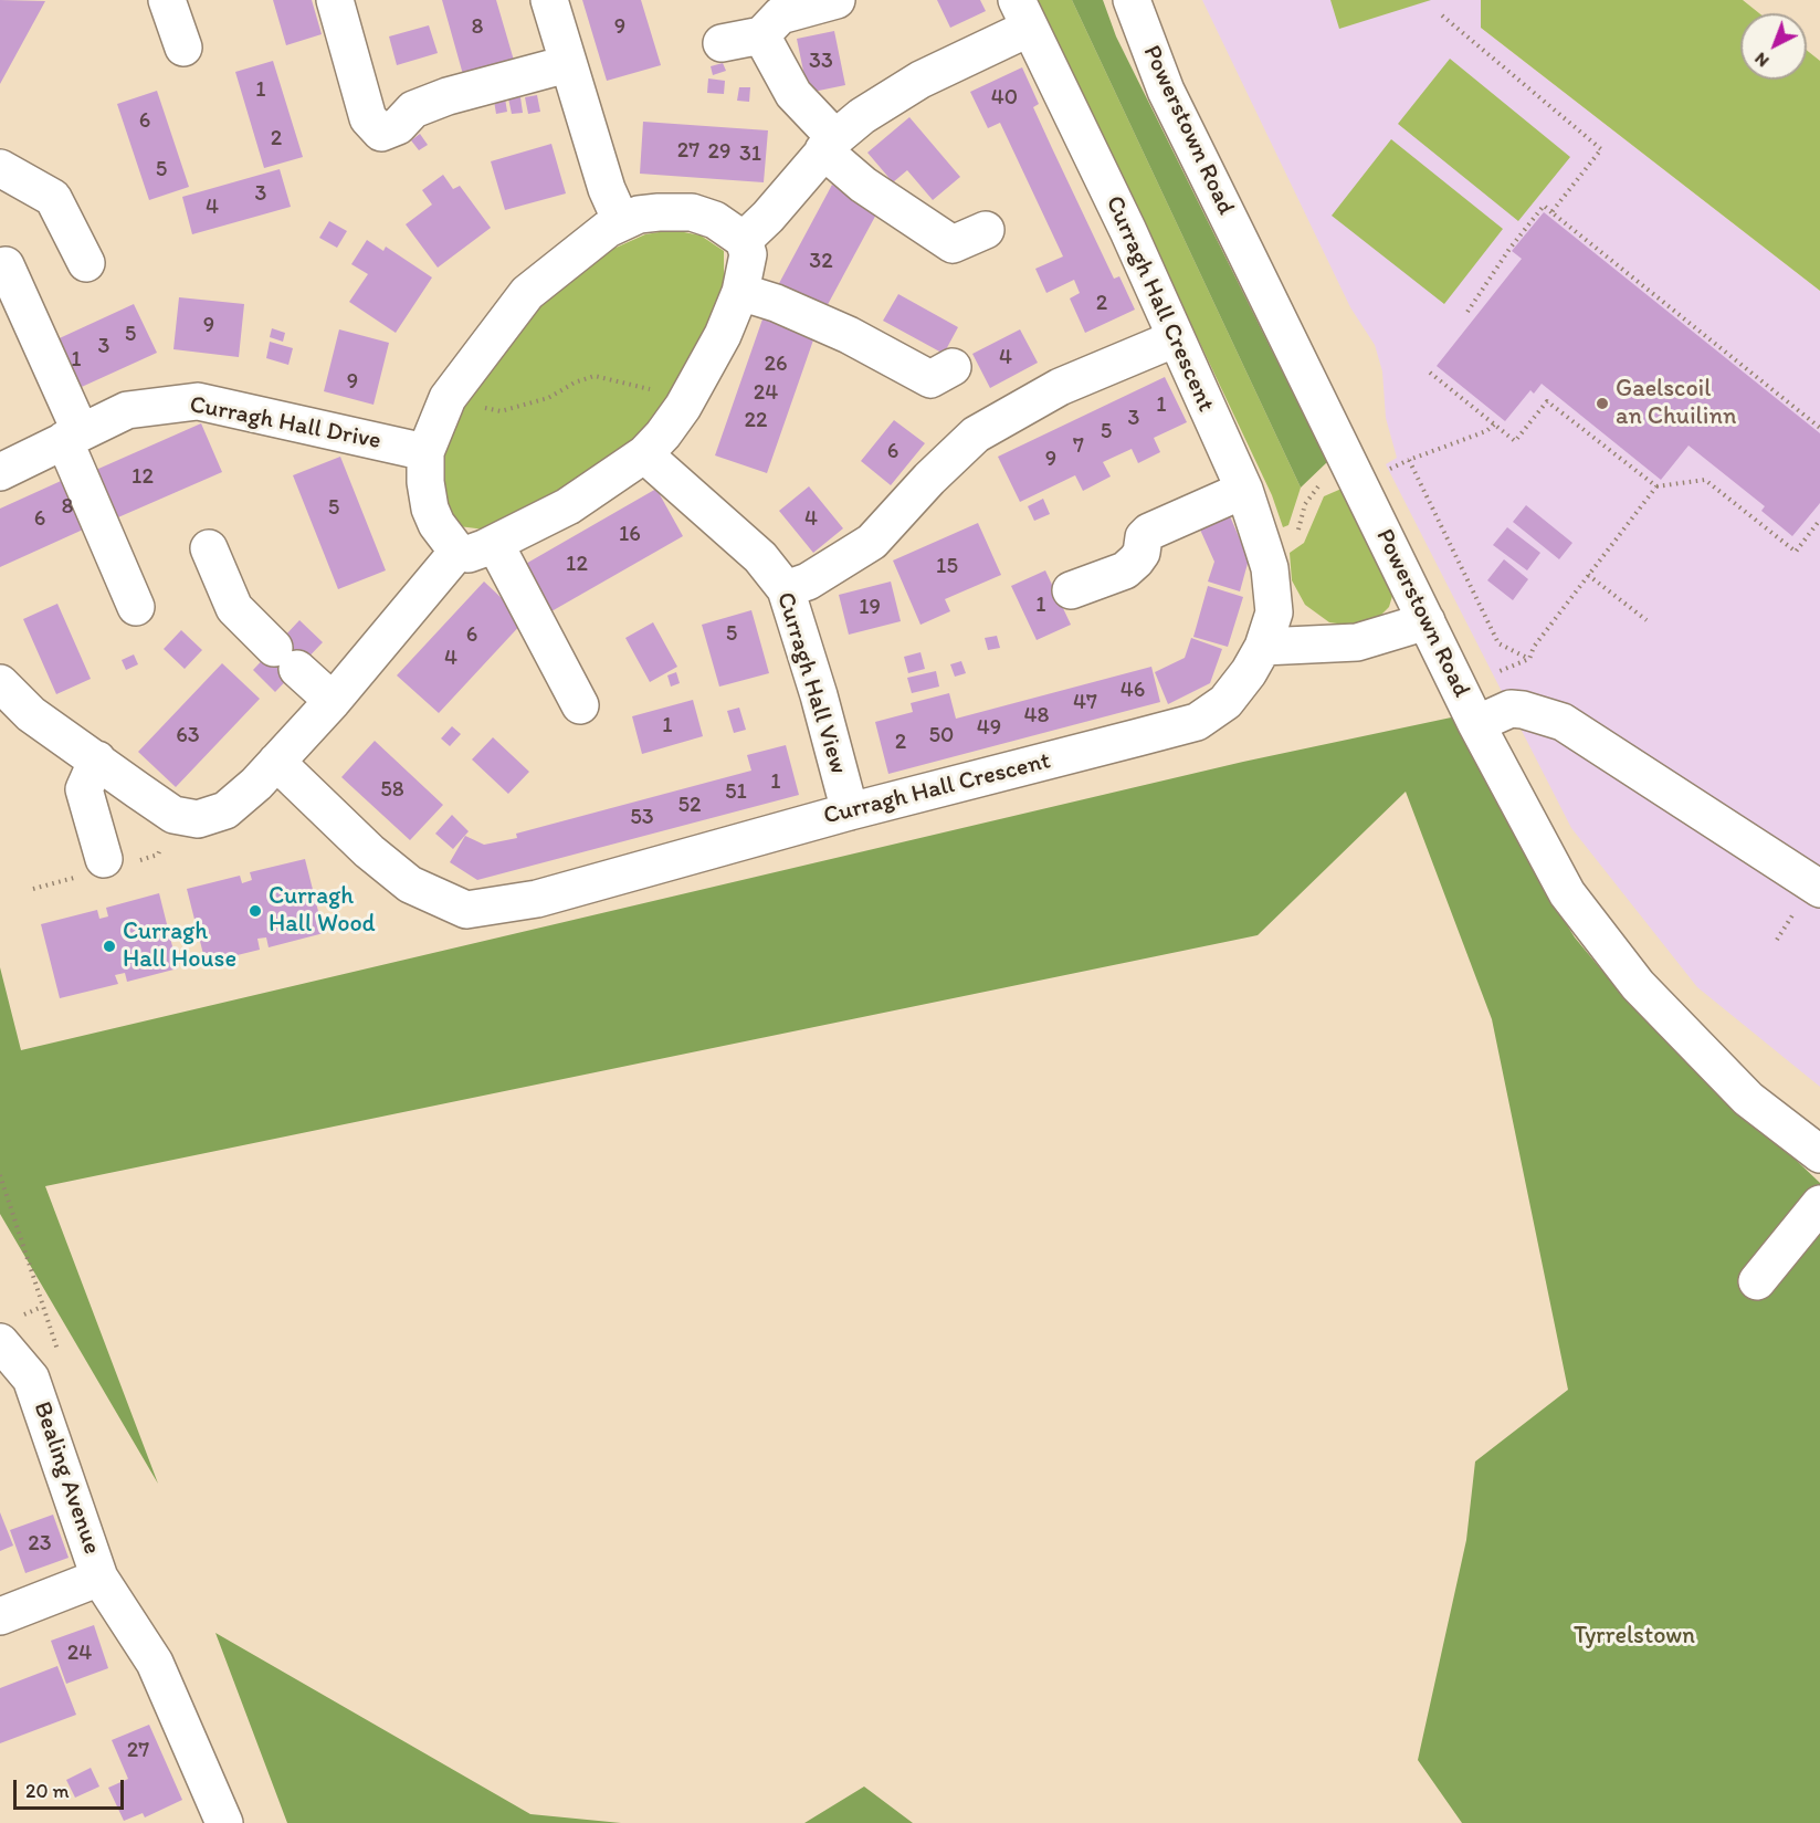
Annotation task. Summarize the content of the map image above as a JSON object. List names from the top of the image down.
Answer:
{
  "streets": {
    "street": [
      "Powerstown Road",
      "Curragh Hall Crescent",
      "Curragh Hall Drive",
      "Curragh Hall View",
      "Bealing Avenue"
    ]
  },
  "crossings": [
    ["Curragh Hall Crescent", "Curragh Hall View"]
  ],
  "parks": ["Tyrrelstown"],
  "places": ["Gaelscoil an Chuilinn", "Curragh Hall Wood", "Curragh Hall House"],
  "house_numbers": [
    "8",
    "9",
    "33",
    "1",
    "40",
    "6",
    "2",
    "27",
    "29",
    "31",
    "5",
    "3",
    "4",
    "32",
    "2",
    "9",
    "5",
    "3",
    "4",
    "1",
    "26",
    "9",
    "24",
    "1",
    "3",
    "22",
    "5",
    "7",
    "6",
    "9",
    "12",
    "8",
    "5",
    "6",
    "4",
    "16",
    "12",
    "15",
    "1",
    "19",
    "5",
    "6",
    "4",
    "46",
    "47",
    "48",
    "1",
    "49",
    "63",
    "50",
    "2",
    "1",
    "58",
    "51",
    "52",
    "53",
    "23",
    "24",
    "27"
  ],
  "scale_bar": "20 m",
  "north": "bottom left"
}
